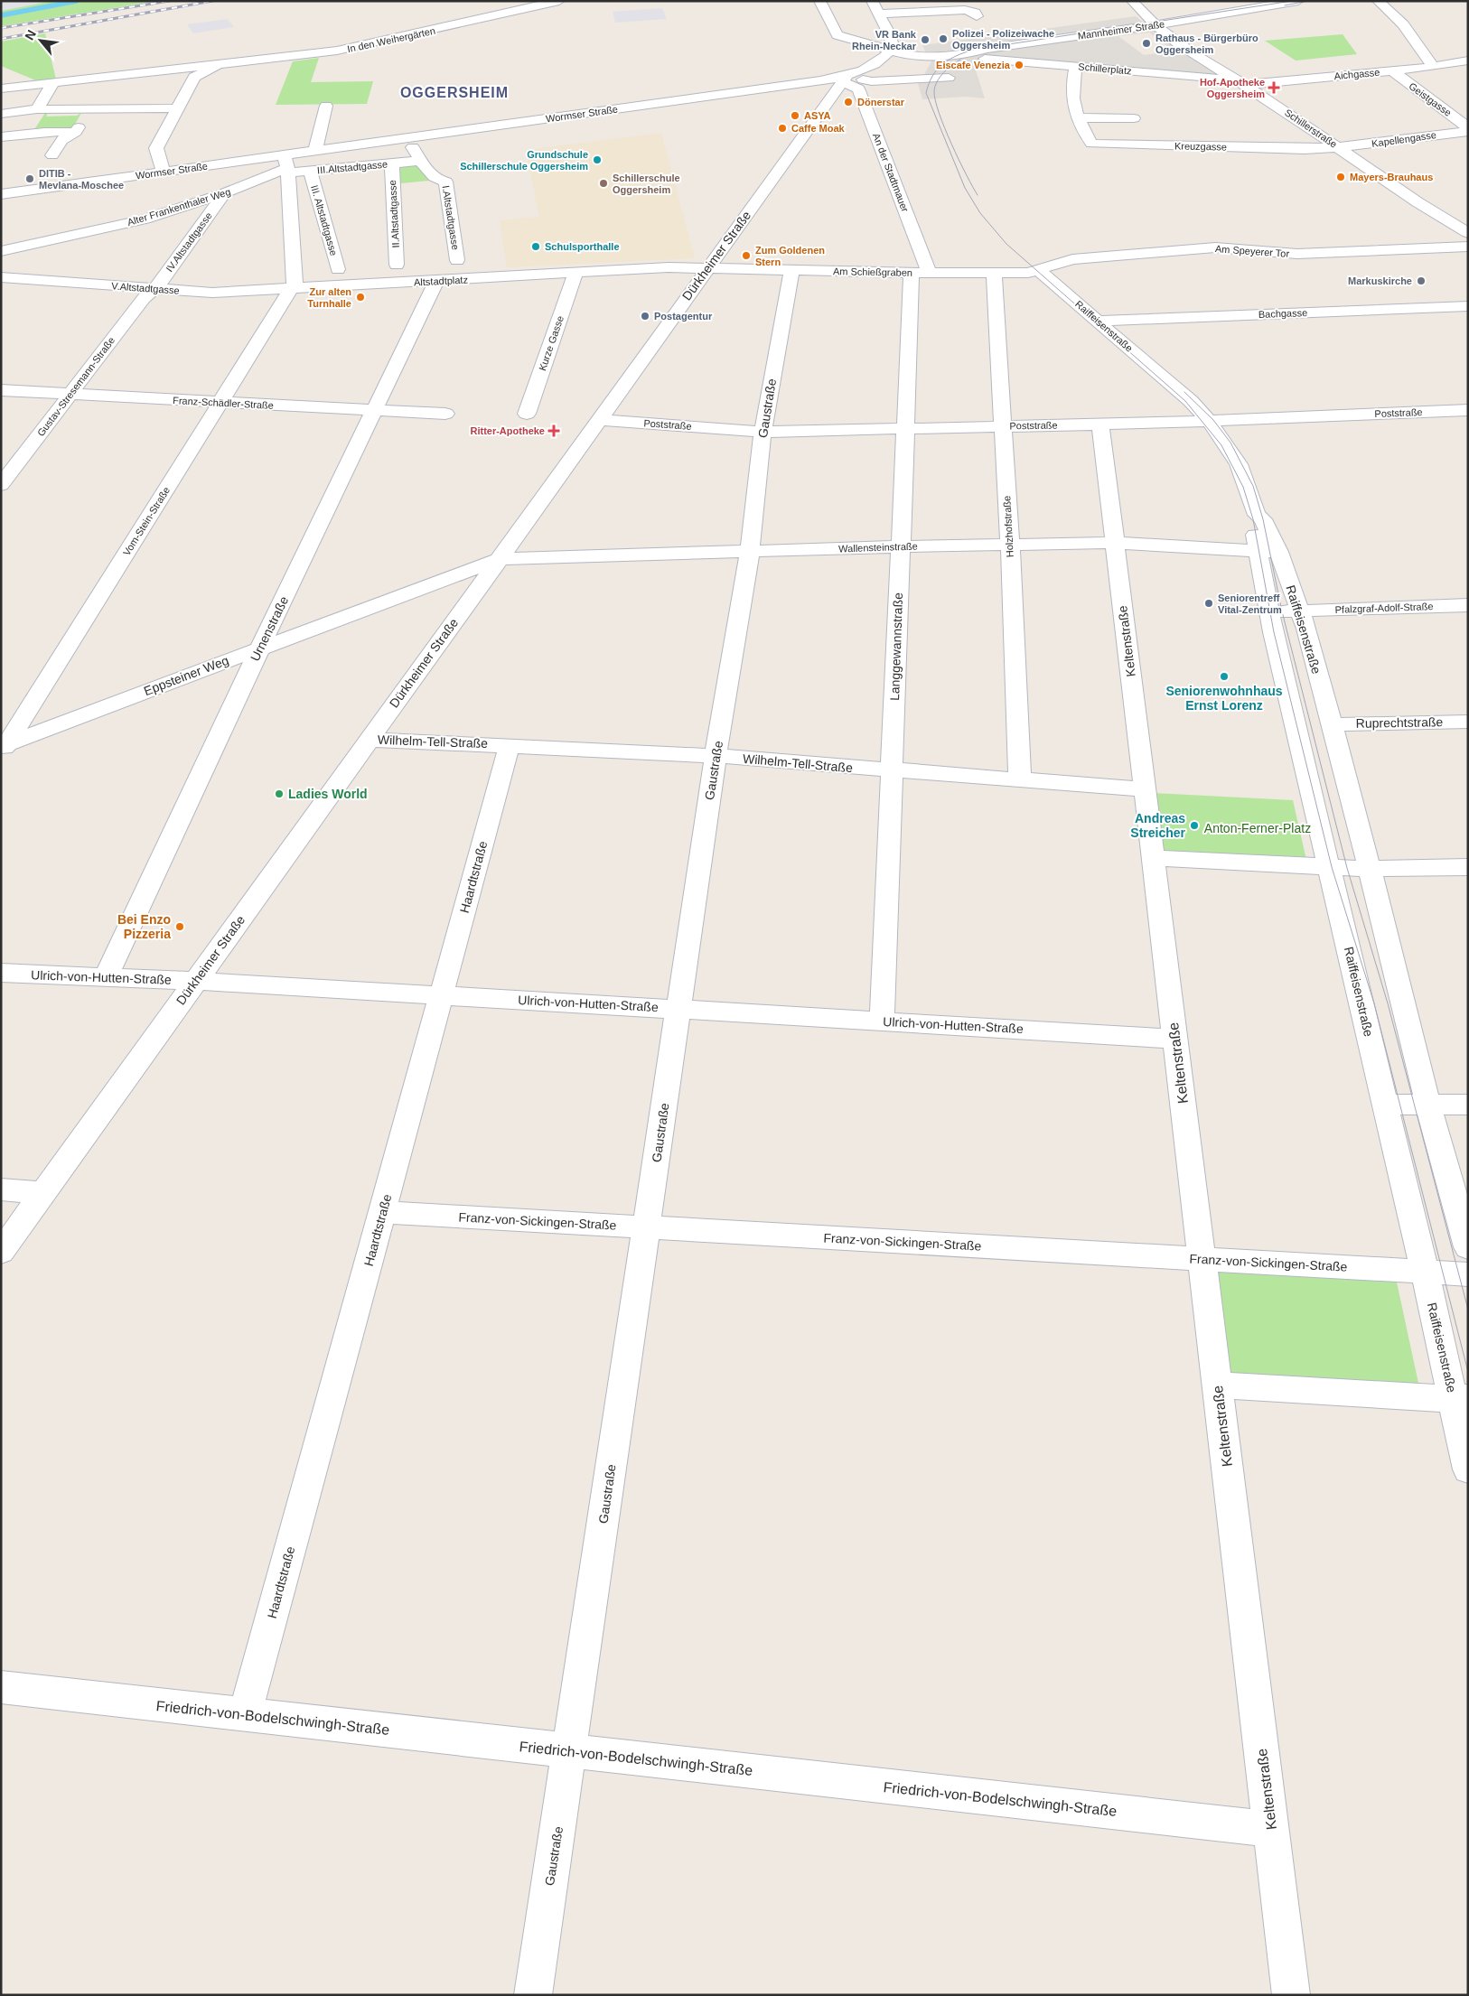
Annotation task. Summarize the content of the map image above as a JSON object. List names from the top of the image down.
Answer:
{
  "streets": {
    "street": [
      "Mannheimer Straße",
      "In den Weihergärten",
      "Schillerplatz",
      "Aichgasse",
      "Geistgasse",
      "Wormser Straße",
      "Schillerstraße",
      "Kapellengasse",
      "Kreuzgasse",
      "III.Altstadtgasse",
      "An der Stadtmauer",
      "Alter Frankenthaler Weg",
      "II.Altstadtgasse",
      "I.Altstadtgasse",
      "III. Altstadtgasse",
      "IV.Altstadtgasse",
      "Am Speyerer Tor",
      "Dürkheimer Straße",
      "Am Schießgraben",
      "Altstadtplatz",
      "V.Altstadtgasse",
      "Bachgasse",
      "Raiffeisenstraße",
      "Kurze Gasse",
      "Gustav-Stresemann-Straße",
      "Franz-Schädler-Straße",
      "Gaustraße",
      "Poststraße",
      "Vom-Stein-Straße",
      "Holzhofstraße",
      "Wallensteinstraße",
      "Pfalzgraf-Adolf-Straße",
      "Urnenstraße",
      "Keltenstraße",
      "Langgewannstraße",
      "Eppsteiner Weg",
      "Ruprechtstraße",
      "Wilhelm-Tell-Straße",
      "Haardtstraße",
      "Ulrich-von-Hutten-Straße",
      "Franz-von-Sickingen-Straße",
      "Friedrich-von-Bodelschwingh-Straße"
    ]
  },
  "crossings": [
    ["Mannheimer Straße", "Schillerstraße"],
    ["In den Weihergärten", "Wormser Straße"],
    ["Schillerplatz", "Aichgasse"],
    ["Schillerplatz", "Schillerstraße"],
    ["Schillerplatz", "Kreuzgasse"],
    ["Aichgasse", "Geistgasse"],
    ["Aichgasse", "Schillerstraße"],
    ["Geistgasse", "Kapellengasse"],
    ["Wormser Straße", "III.Altstadtgasse"],
    ["Wormser Straße", "An der Stadtmauer"],
    ["Wormser Straße", "Alter Frankenthaler Weg"],
    ["Wormser Straße", "I.Altstadtgasse"],
    ["Wormser Straße", "Dürkheimer Straße"],
    ["Schillerstraße", "Kapellengasse"],
    ["Schillerstraße", "Kreuzgasse"],
    ["Kapellengasse", "Kreuzgasse"],
    ["III.Altstadtgasse", "Alter Frankenthaler Weg"],
    ["III.Altstadtgasse", "II.Altstadtgasse"],
    ["III.Altstadtgasse", "I.Altstadtgasse"],
    ["III.Altstadtgasse", "III. Altstadtgasse"],
    ["An der Stadtmauer", "Dürkheimer Straße"],
    ["An der Stadtmauer", "Am Schießgraben"],
    ["An der Stadtmauer", "Langgewannstraße"],
    ["Alter Frankenthaler Weg", "IV.Altstadtgasse"],
    ["IV.Altstadtgasse", "V.Altstadtgasse"],
    ["IV.Altstadtgasse", "Gustav-Stresemann-Straße"],
    ["Am Speyerer Tor", "Am Schießgraben"],
    ["Am Speyerer Tor", "Raiffeisenstraße"],
    ["Dürkheimer Straße", "Am Schießgraben"],
    ["Dürkheimer Straße", "Altstadtplatz"],
    ["Dürkheimer Straße", "Poststraße"],
    ["Dürkheimer Straße", "Wallensteinstraße"],
    ["Dürkheimer Straße", "Eppsteiner Weg"],
    ["Dürkheimer Straße", "Wilhelm-Tell-Straße"],
    ["Dürkheimer Straße", "Ulrich-von-Hutten-Straße"],
    ["Am Schießgraben", "Altstadtplatz"],
    ["Am Schießgraben", "Raiffeisenstraße"],
    ["Am Schießgraben", "Gaustraße"],
    ["Am Schießgraben", "Holzhofstraße"],
    ["Am Schießgraben", "Langgewannstraße"],
    ["Altstadtplatz", "V.Altstadtgasse"],
    ["Altstadtplatz", "Kurze Gasse"],
    ["Altstadtplatz", "Vom-Stein-Straße"],
    ["Altstadtplatz", "Urnenstraße"],
    ["V.Altstadtgasse", "Gustav-Stresemann-Straße"],
    ["V.Altstadtgasse", "Vom-Stein-Straße"],
    ["Bachgasse", "Raiffeisenstraße"],
    ["Raiffeisenstraße", "Poststraße"],
    ["Raiffeisenstraße", "Wallensteinstraße"],
    ["Raiffeisenstraße", "Pfalzgraf-Adolf-Straße"],
    ["Raiffeisenstraße", "Ruprechtstraße"],
    ["Raiffeisenstraße", "Franz-von-Sickingen-Straße"],
    ["Gustav-Stresemann-Straße", "Franz-Schädler-Straße"],
    ["Franz-Schädler-Straße", "Vom-Stein-Straße"],
    ["Franz-Schädler-Straße", "Urnenstraße"],
    ["Gaustraße", "Poststraße"],
    ["Gaustraße", "Wallensteinstraße"],
    ["Gaustraße", "Wilhelm-Tell-Straße"],
    ["Gaustraße", "Ulrich-von-Hutten-Straße"],
    ["Gaustraße", "Franz-von-Sickingen-Straße"],
    ["Gaustraße", "Friedrich-von-Bodelschwingh-Straße"],
    ["Poststraße", "Holzhofstraße"],
    ["Poststraße", "Keltenstraße"],
    ["Poststraße", "Langgewannstraße"],
    ["Vom-Stein-Straße", "Eppsteiner Weg"],
    ["Holzhofstraße", "Wallensteinstraße"],
    ["Holzhofstraße", "Wilhelm-Tell-Straße"],
    ["Wallensteinstraße", "Keltenstraße"],
    ["Wallensteinstraße", "Langgewannstraße"],
    ["Wallensteinstraße", "Eppsteiner Weg"],
    ["Urnenstraße", "Eppsteiner Weg"],
    ["Urnenstraße", "Ulrich-von-Hutten-Straße"],
    ["Keltenstraße", "Wilhelm-Tell-Straße"],
    ["Keltenstraße", "Ulrich-von-Hutten-Straße"],
    ["Keltenstraße", "Franz-von-Sickingen-Straße"],
    ["Keltenstraße", "Friedrich-von-Bodelschwingh-Straße"],
    ["Langgewannstraße", "Wilhelm-Tell-Straße"],
    ["Langgewannstraße", "Ulrich-von-Hutten-Straße"],
    ["Wilhelm-Tell-Straße", "Haardtstraße"],
    ["Haardtstraße", "Ulrich-von-Hutten-Straße"],
    ["Haardtstraße", "Franz-von-Sickingen-Straße"],
    ["Haardtstraße", "Friedrich-von-Bodelschwingh-Straße"]
  ],
  "districts": ["OGGERSHEIM"],
  "parks": ["Anton-Ferner-Platz"],
  "places": {
    "other": [
      "Polizei - Polizeiwache Oggersheim",
      "VR Bank Rhein-Neckar",
      "Rathaus - Bürgerbüro Oggersheim",
      "Eiscafe Venezia",
      "Dönerstar",
      "ASYA",
      "Caffe Moak",
      "Grundschule Schillerschule Oggersheim",
      "Mayers-Brauhaus",
      "DITIB - Mevlana-Moschee",
      "Schillerschule Oggersheim",
      "Schulsporthalle",
      "Zum Goldenen Stern",
      "Markuskirche",
      "Zur alten Turnhalle",
      "Postagentur",
      "Seniorentreff Vital-Zentrum",
      "Seniorenwohnhaus Ernst Lorenz",
      "Ladies World",
      "Andreas Streicher",
      "Bei Enzo Pizzeria"
    ],
    "health": ["Hof-Apotheke Oggersheim", "Ritter-Apotheke"]
  },
  "north": "top left"
}
